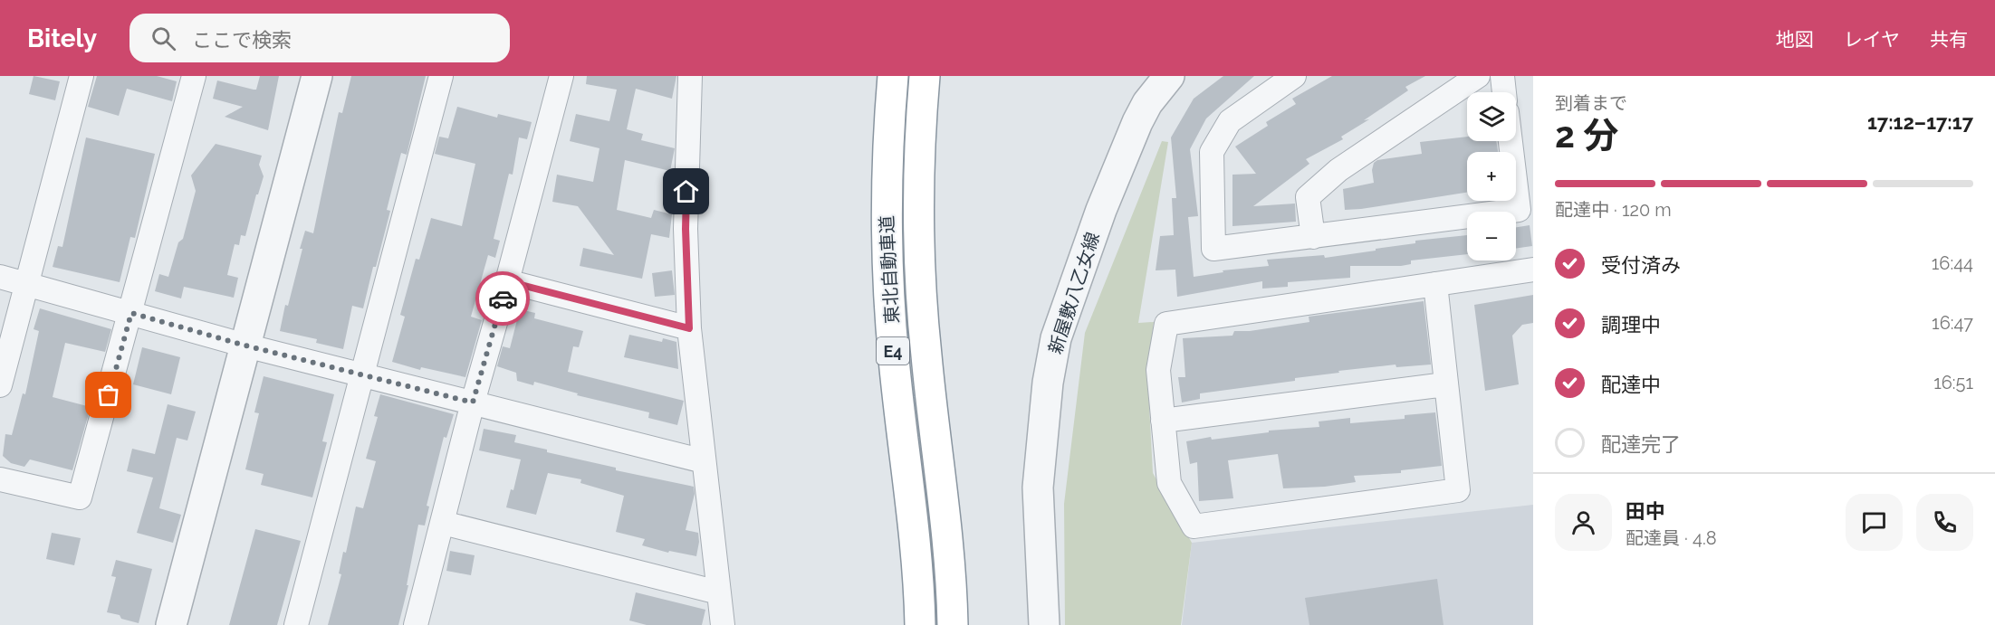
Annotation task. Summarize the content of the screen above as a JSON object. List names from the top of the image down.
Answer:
{
  "streets": {
    "highway": ["東北自動車道", "E4"],
    "street": ["新屋敷八乙女線"]
  },
  "page": {
    "header": "Bitely",
    "search": "ここで検索",
    "nav": ["地図", "レイヤ", "共有"],
    "heading": ["2 分", "到着まで", "17:12–17:17"],
    "panel": ["田中", "配達員 · 4.8"],
    "map_buttons": ["+", "−"],
    "bar": "配達中 · 120 m",
    "list": [
      ["受付済み", "16:44"],
      ["調理中", "16:47"],
      ["配達中", "16:51"],
      "配達完了"
    ]
  }
}
